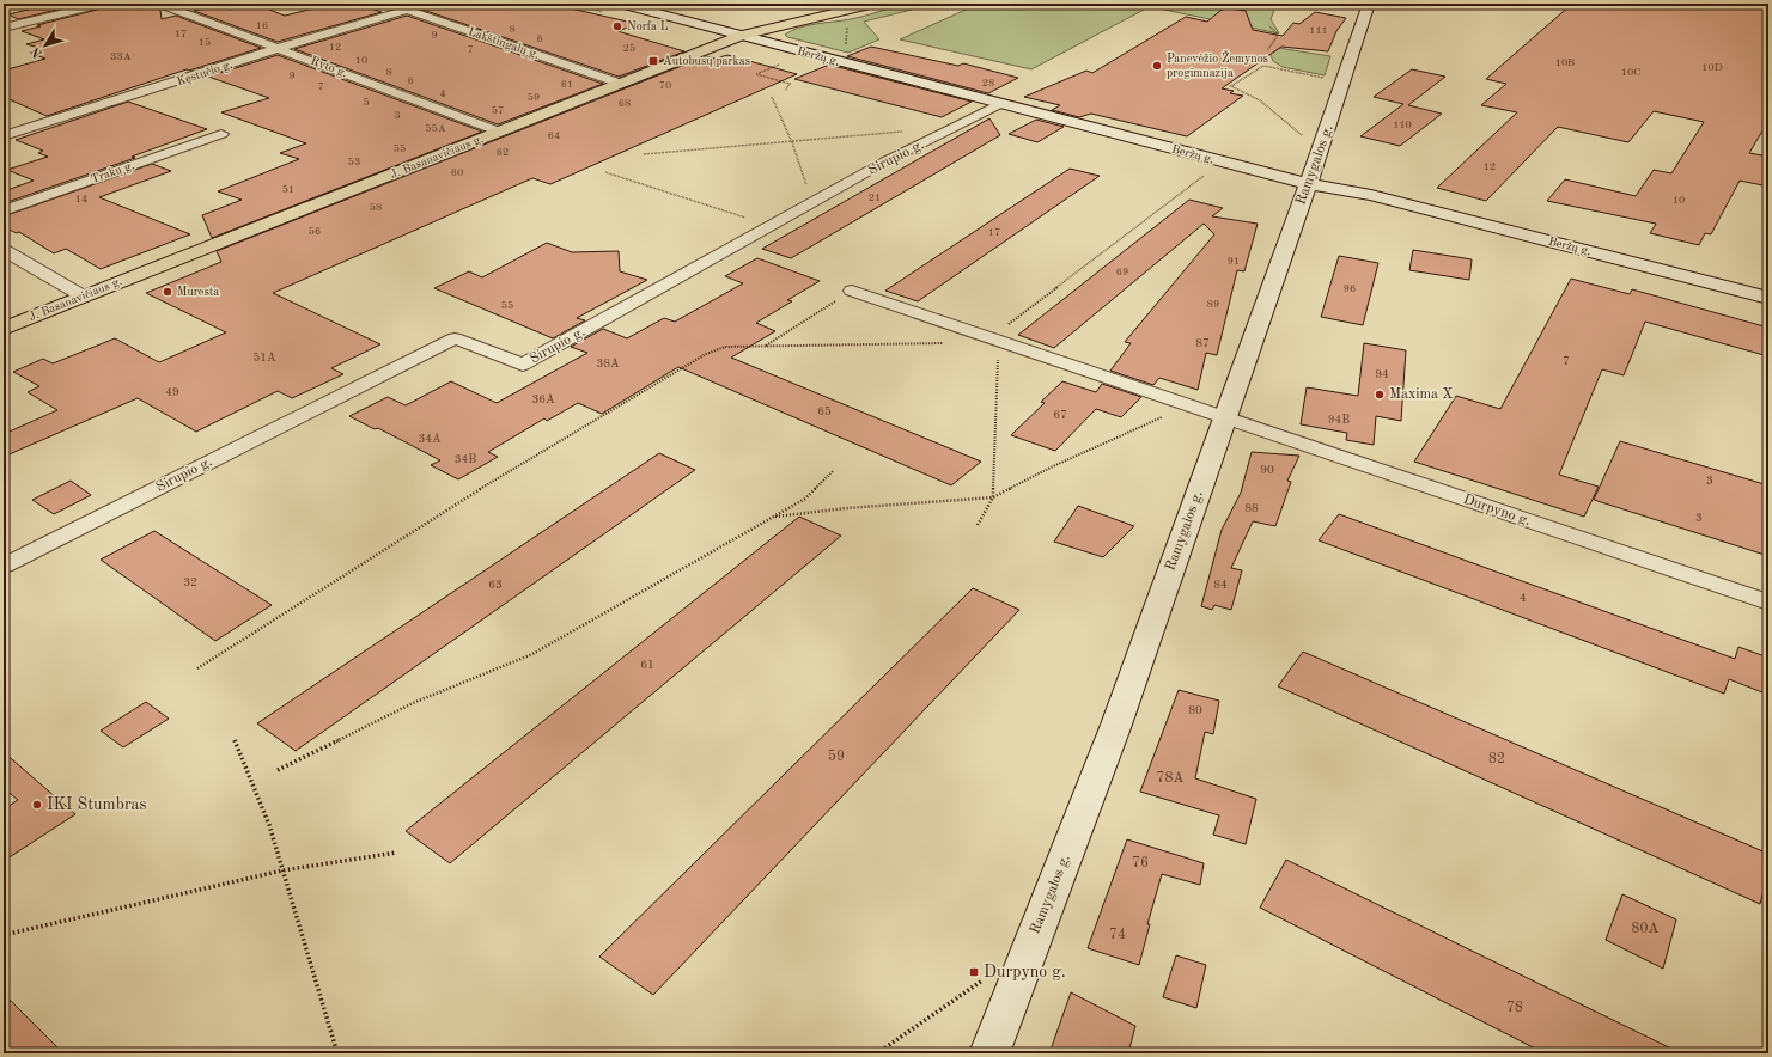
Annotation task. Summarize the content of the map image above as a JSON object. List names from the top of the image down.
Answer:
{
  "streets": {
    "highway": ["J. Basanavičiaus g."],
    "main road": ["Beržų g.", "Ramygalos g."],
    "street": [
      "Lakštingalų g.",
      "Ryto g.",
      "Kęstučio g.",
      "Sirupio g.",
      "Trakų g.",
      "Durpyno g."
    ]
  },
  "crossings": [
    ["Lakštingalų g.", "Kęstučio g."],
    ["Lakštingalų g.", "J. Basanavičiaus g."],
    ["Beržų g.", "J. Basanavičiaus g."],
    ["Beržų g.", "Sirupio g."],
    ["Beržų g.", "Ramygalos g."],
    ["Ryto g.", "Kęstučio g."],
    ["Ryto g.", "J. Basanavičiaus g."],
    ["Ramygalos g.", "Durpyno g."]
  ],
  "places": {
    "other": [
      "Norfa L",
      "Panevėžio Žemynos progimnazija",
      "Muresta",
      "Maxima X",
      "IKI Stumbras"
    ],
    "transit": ["Autobusų parkas", "Durpyno g."]
  },
  "house_numbers": [
    "16",
    "8",
    "111",
    "17",
    "9",
    "6",
    "15",
    "12",
    "25",
    "7",
    "33A",
    "10",
    "10B",
    "10D",
    "8",
    "10C",
    "9",
    "6",
    "28",
    "61",
    "70",
    "7",
    "4",
    "59",
    "5",
    "68",
    "57",
    "3",
    "110",
    "55A",
    "64",
    "55",
    "62",
    "53",
    "12",
    "60",
    "51",
    "21",
    "14",
    "10",
    "58",
    "56",
    "17",
    "91",
    "69",
    "96",
    "89",
    "55",
    "87",
    "51A",
    "7",
    "38A",
    "94",
    "49",
    "36A",
    "65",
    "67",
    "94B",
    "34A",
    "34B",
    "90",
    "3",
    "88",
    "3",
    "32",
    "63",
    "84",
    "4",
    "61",
    "80",
    "59",
    "82",
    "78A",
    "76",
    "80A",
    "74",
    "78"
  ],
  "north": "bottom left"
}
